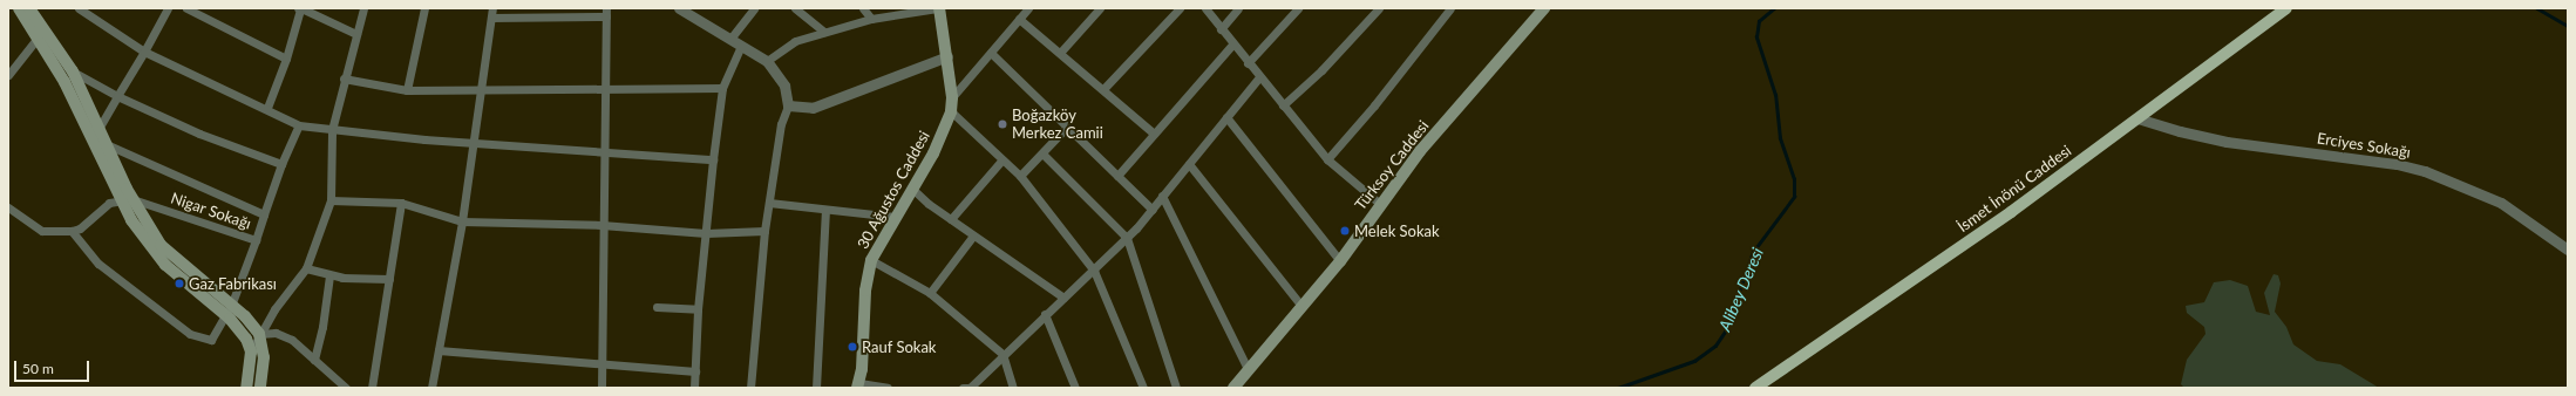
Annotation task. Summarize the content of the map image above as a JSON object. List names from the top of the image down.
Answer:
{
  "streets": {
    "main road": ["Türksoy Caddesi", "İsmet İnönü Caddesi", "30 Ağustos Caddesi"],
    "street": ["Erciyes Sokağı", "Nigar Sokağı"]
  },
  "crossings": [
    ["Erciyes Sokağı", "İsmet İnönü Caddesi"]
  ],
  "water": ["Alibey Deresi"],
  "places": [
    "Boğazköy Merkez Camii",
    "Melek Sokak",
    "Gaz Fabrikası",
    "Rauf Sokak"
  ],
  "scale_bar": "50 m"
}
